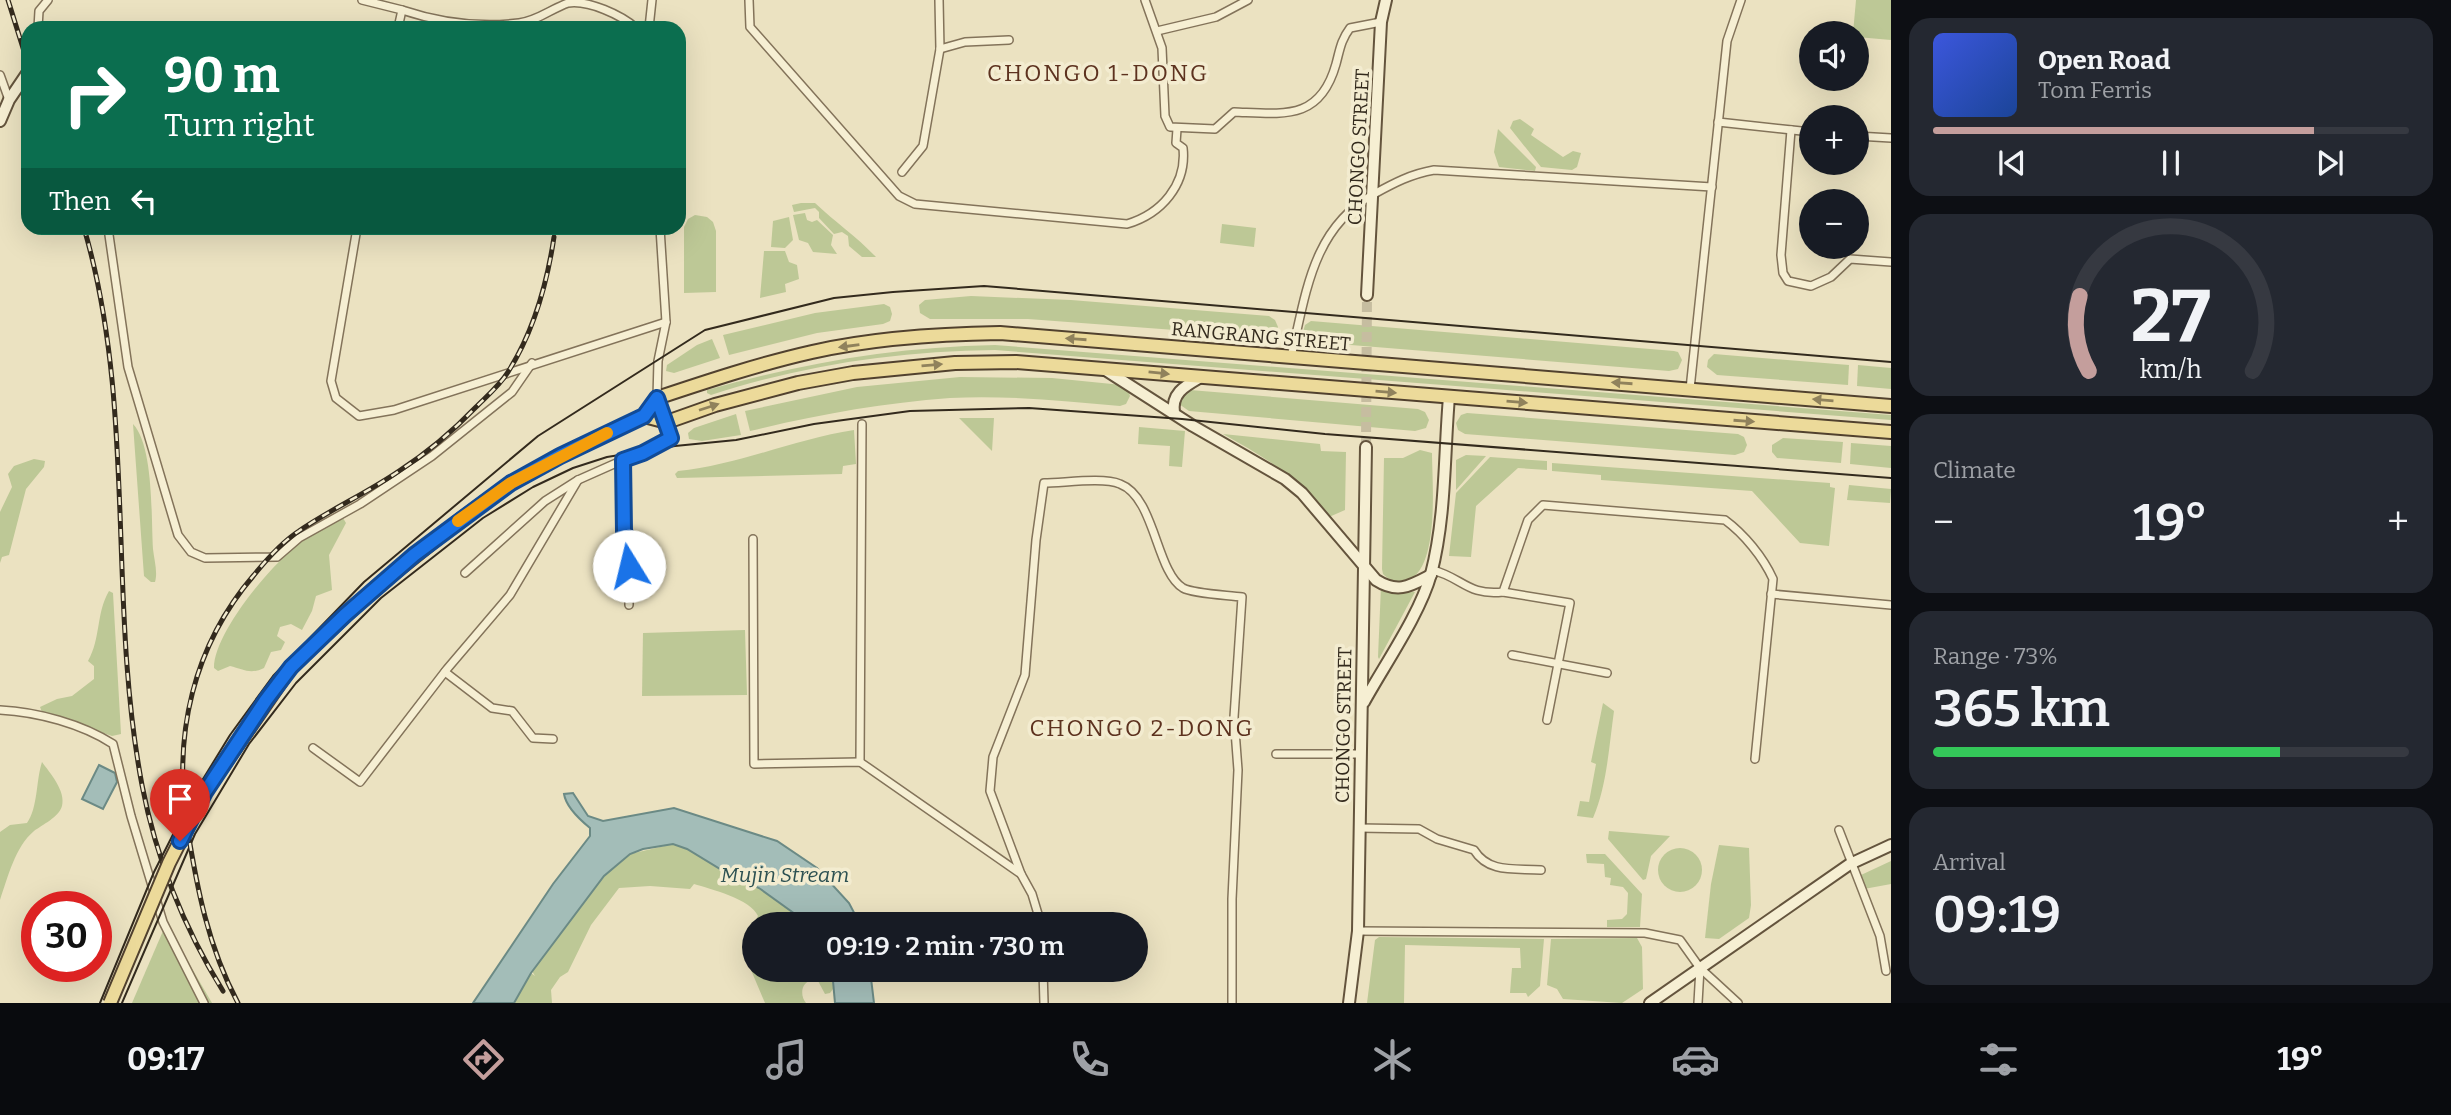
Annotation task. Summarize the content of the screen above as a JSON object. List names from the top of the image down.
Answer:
{
  "streets": {
    "main road": ["CHONGO STREET", "RANGRANG STREET"]
  },
  "districts": ["CHONGO 1-DONG", "CHONGO 2-DONG"],
  "water": ["Mujin Stream"],
  "page": {
    "map_buttons": ["+", "−"],
    "turn": ["90 m", "Turn right"],
    "song": ["Open Road", "Tom Ferris"],
    "then": "Then",
    "tile": [
      "Climate",
      ["Range · 73%", "365 km"],
      ["Arrival", "09:19"]
    ],
    "heat": ["−", "19°", "+"],
    "limit": "30",
    "trip": "09:19 · 2 min · 730 m",
    "tabs": ["09:17", "19°"],
    "gauge": ["27", "km/h"]
  }
}
